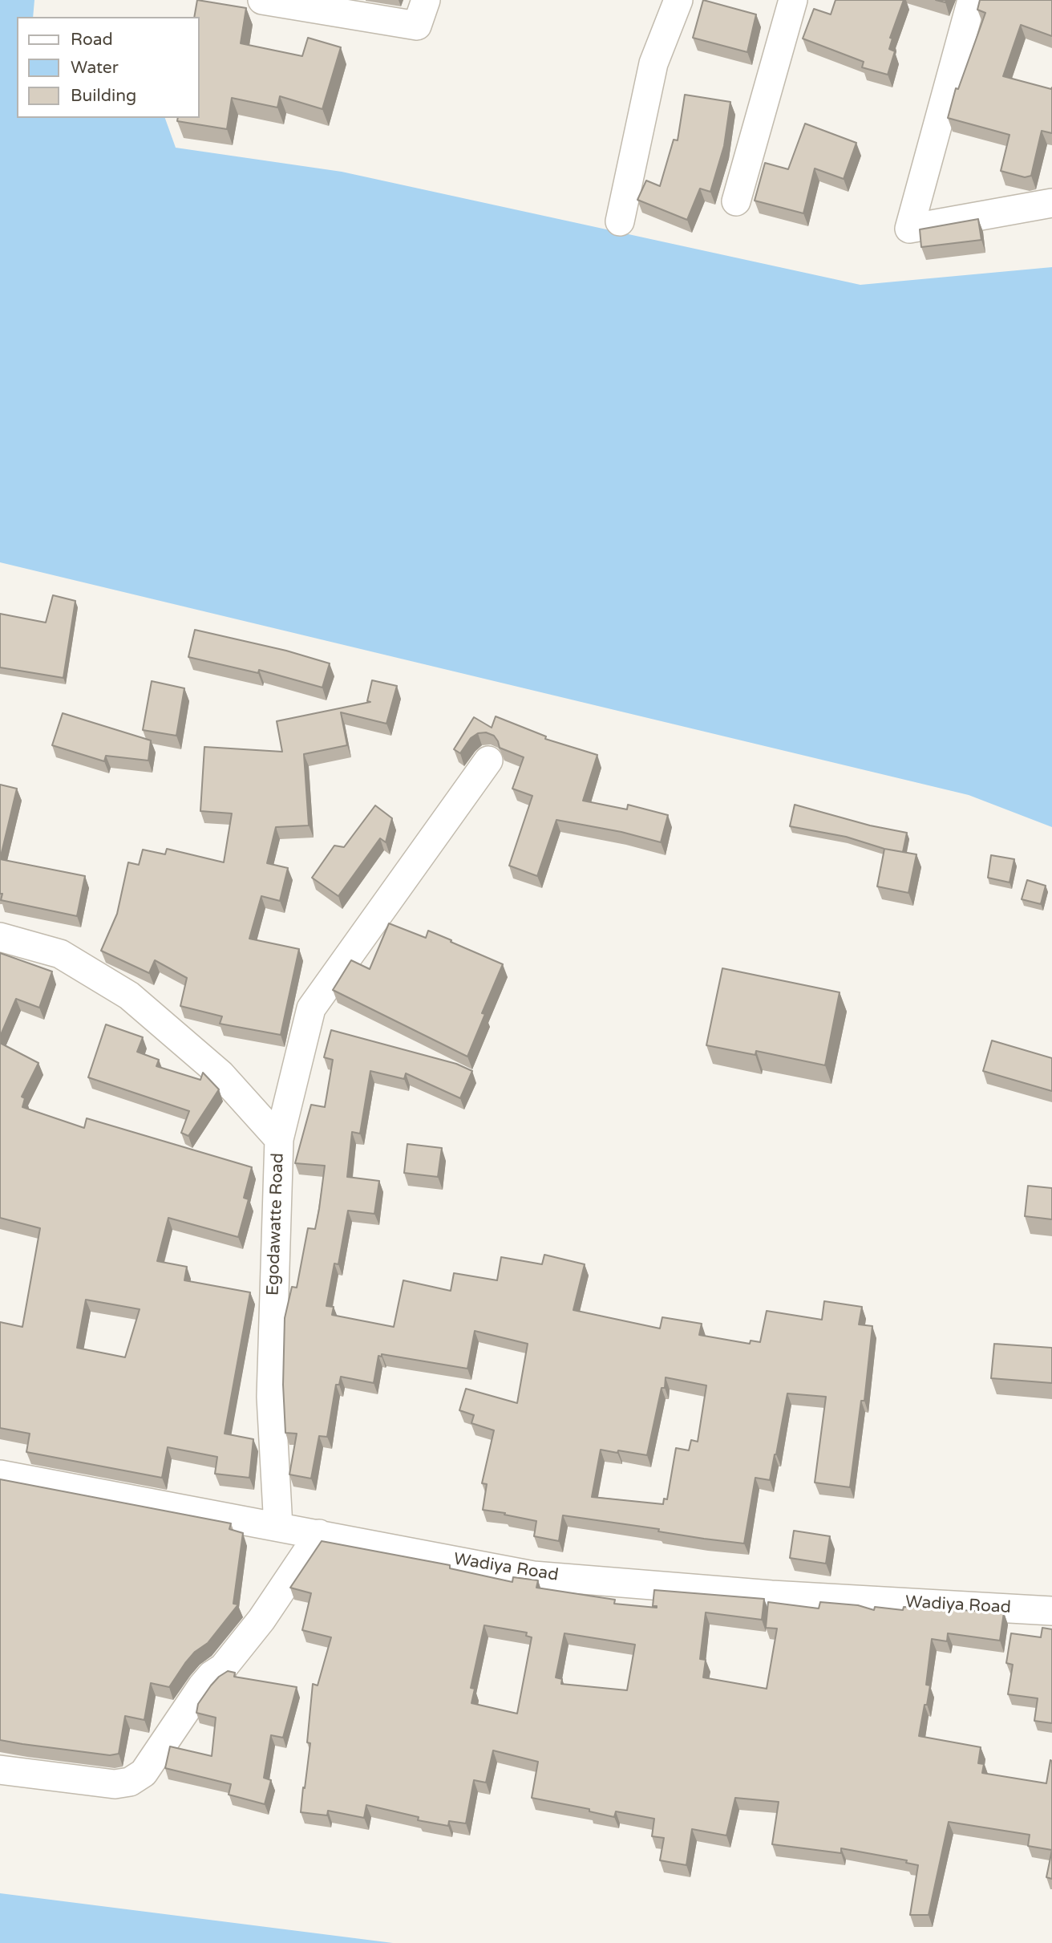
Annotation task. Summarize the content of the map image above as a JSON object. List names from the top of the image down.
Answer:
{
  "streets": {
    "street": ["Egodawatte Road", "Wadiya Road"]
  },
  "crossings": [
    ["Egodawatte Road", "Wadiya Road"]
  ],
  "legend": ["Road", "Water", "Building"]
}
